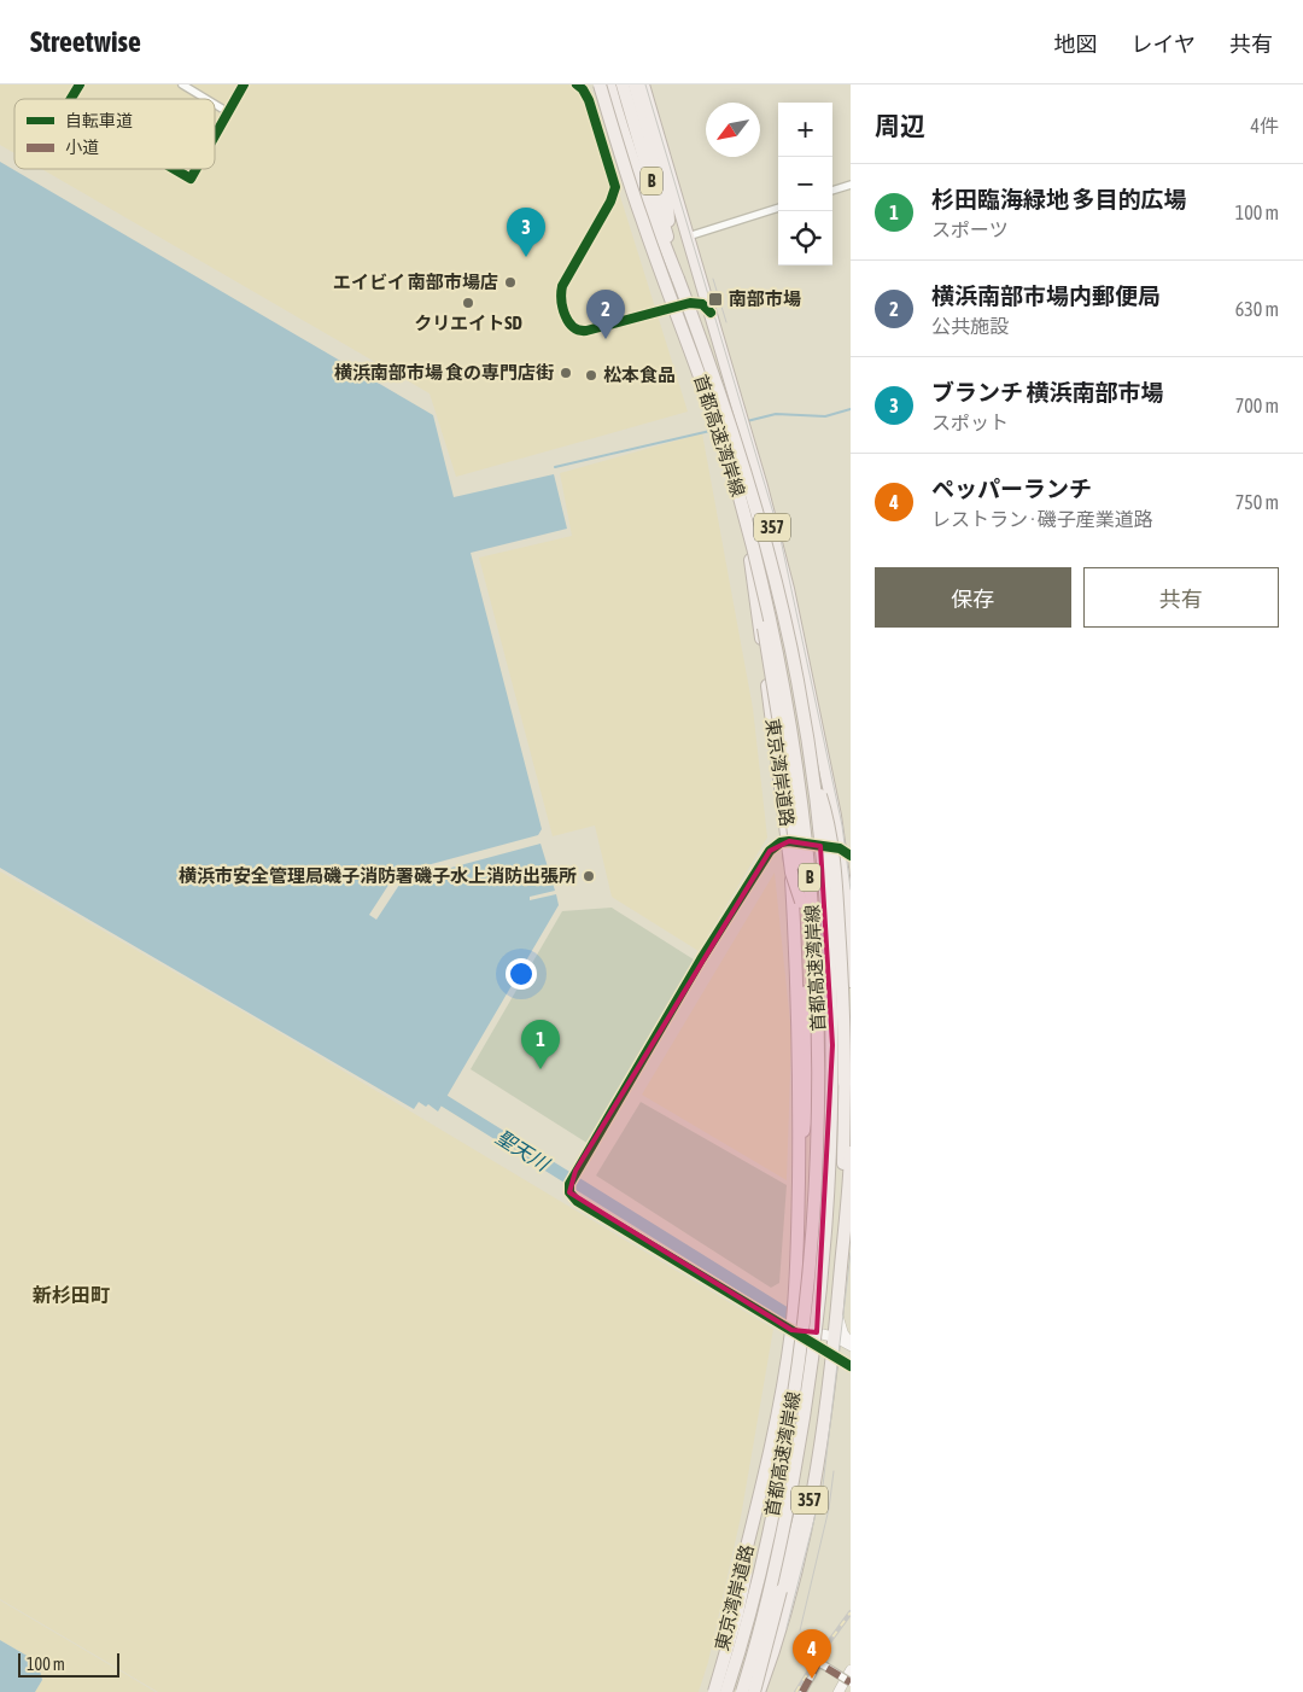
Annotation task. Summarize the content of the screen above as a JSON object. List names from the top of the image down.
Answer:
{
  "streets": {
    "highway": [
      "B",
      "首都高速湾岸線",
      "357",
      "東京湾岸道路"
    ]
  },
  "crossings": [
    ["B", "首都高速湾岸線"],
    ["B", "357"],
    ["首都高速湾岸線", "357"],
    ["首都高速湾岸線", "東京湾岸道路"],
    ["357", "東京湾岸道路"]
  ],
  "districts": ["新杉田町"],
  "water": ["聖天川"],
  "places": {
    "other": [
      "エイビイ 南部市場店",
      "クリエイトSD",
      "横浜南部市場 食の専門店街",
      "松本食品",
      "横浜市安全管理局磯子消防署磯子水上消防出張所"
    ],
    "transit": ["南部市場"]
  },
  "legend": ["自転車道", "小道"],
  "scale_bar": "100 m",
  "north": "bottom left",
  "page": {
    "header": "Streetwise",
    "nav": ["地図", "レイヤ", "共有"],
    "heading": ["周辺", "4件"],
    "map_buttons": ["+", "−"],
    "list": [
      {
        "mark": "1",
        "name": "杉田臨海緑地 多目的広場",
        "note": "スポーツ",
        "value": "100 m"
      },
      {
        "mark": "2",
        "name": "横浜南部市場内郵便局",
        "note": "公共施設",
        "value": "630 m"
      },
      {
        "mark": "3",
        "name": "ブランチ 横浜南部市場",
        "note": "スポット",
        "value": "700 m"
      },
      {
        "mark": "4",
        "name": "ペッパーランチ",
        "note": "レストラン · 磯子産業道路",
        "value": "750 m"
      }
    ],
    "pins": [
      "3",
      "2",
      "1",
      "4"
    ],
    "buttons": ["保存", "共有"],
    "scale": "100 m"
  }
}
